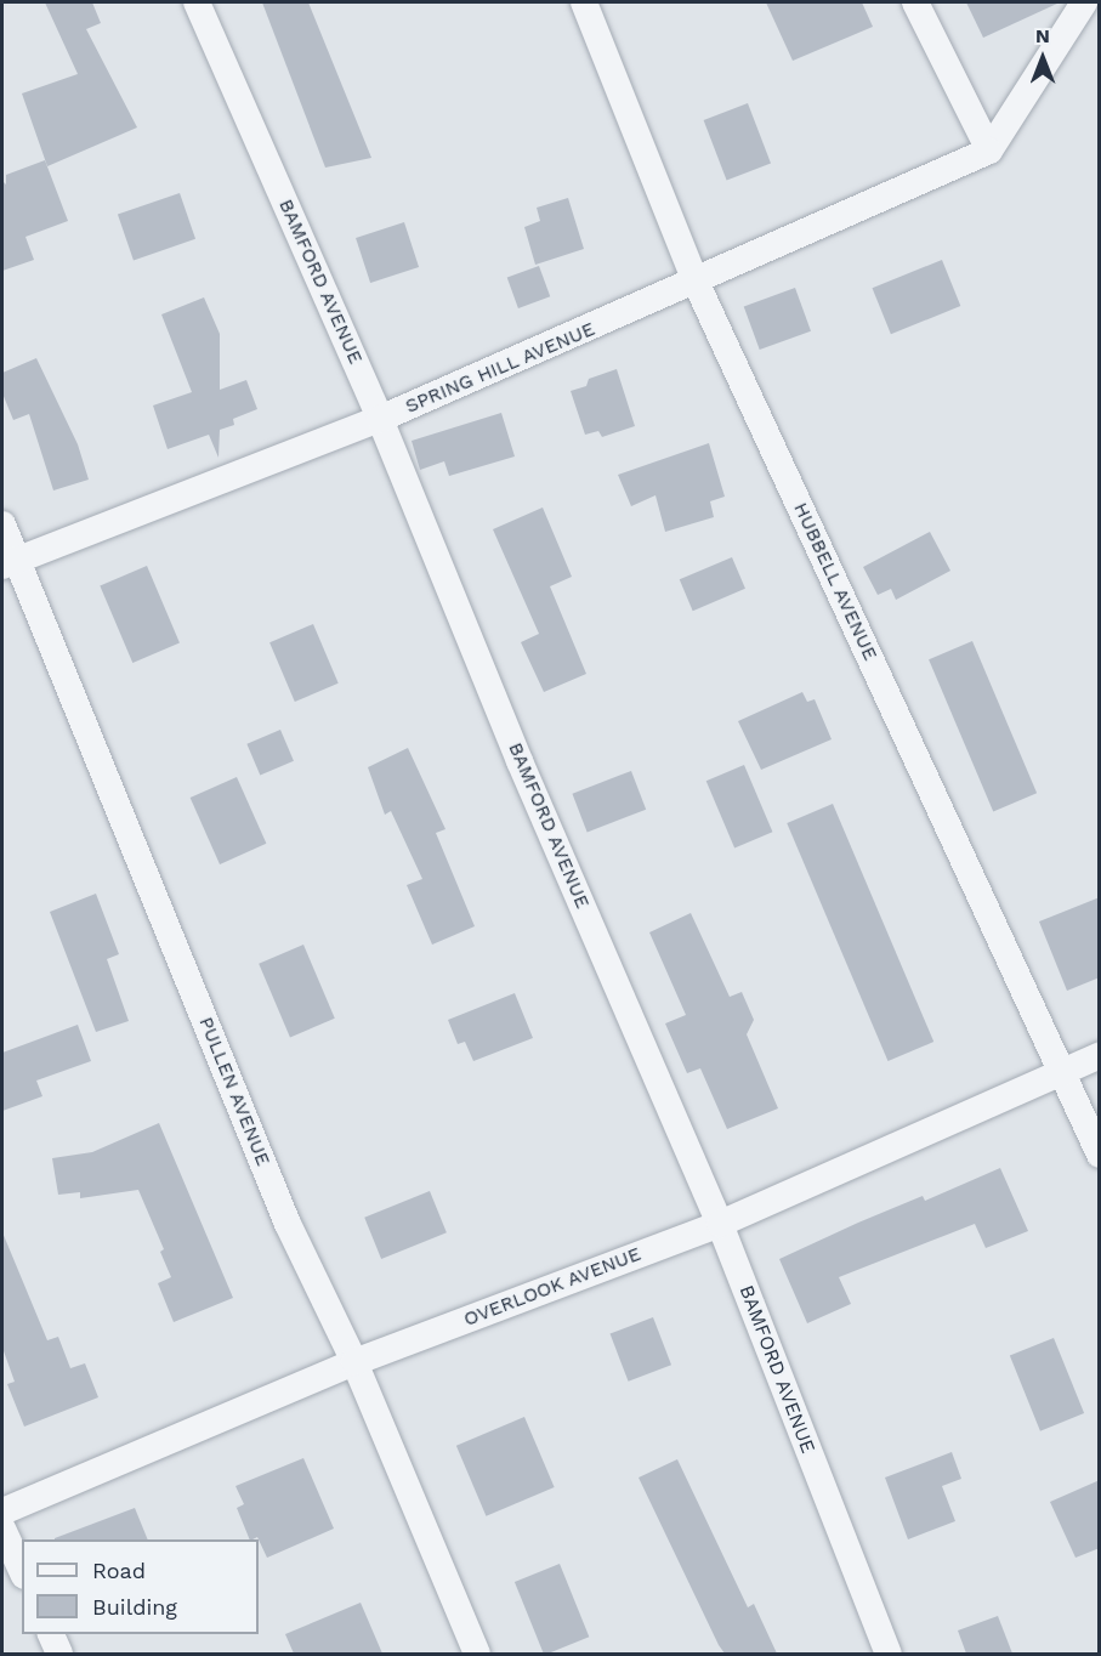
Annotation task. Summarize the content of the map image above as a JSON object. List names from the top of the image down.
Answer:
{
  "streets": {
    "street": [
      "BAMFORD AVENUE",
      "SPRING HILL AVENUE",
      "HUBBELL AVENUE",
      "PULLEN AVENUE",
      "OVERLOOK AVENUE"
    ]
  },
  "crossings": [
    ["BAMFORD AVENUE", "SPRING HILL AVENUE"],
    ["BAMFORD AVENUE", "OVERLOOK AVENUE"],
    ["SPRING HILL AVENUE", "HUBBELL AVENUE"],
    ["SPRING HILL AVENUE", "PULLEN AVENUE"],
    ["HUBBELL AVENUE", "OVERLOOK AVENUE"],
    ["PULLEN AVENUE", "OVERLOOK AVENUE"]
  ],
  "legend": ["Road", "Building"],
  "north": "top"
}
